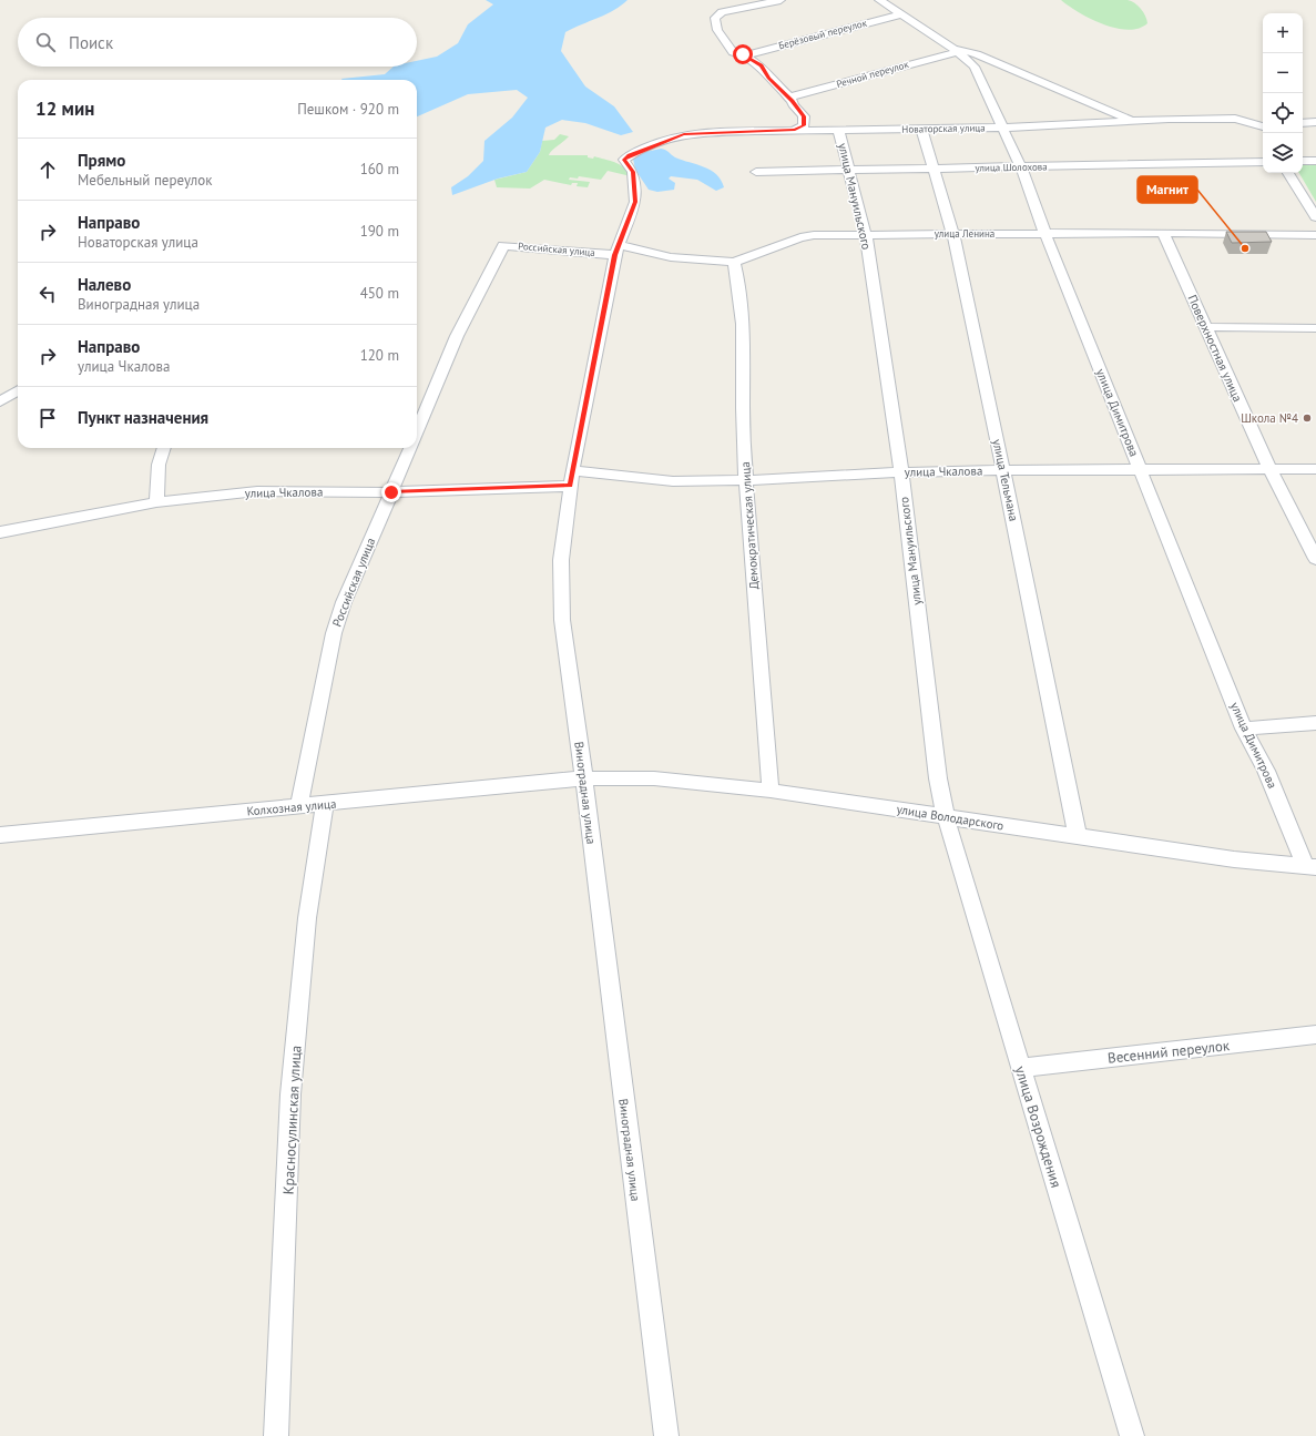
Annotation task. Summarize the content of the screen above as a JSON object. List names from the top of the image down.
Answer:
{
  "streets": {
    "street": [
      "Берёзовый переулок",
      "Речной переулок",
      "Новаторская улица",
      "улица Шолохова",
      "улица Мануильского",
      "улица Ленина",
      "Российская улица",
      "Поверхностная улица",
      "улица Димитрова",
      "улица Чкалова",
      "улица Тельмана",
      "Демократическая улица",
      "Виноградная улица",
      "Колхозная улица",
      "улица Володарского",
      "Весенний переулок",
      "Красносулинская улица",
      "улица Возрождения"
    ]
  },
  "crossings": [
    ["Берёзовый переулок", "улица Димитрова"],
    ["Речной переулок", "улица Димитрова"],
    ["Новаторская улица", "улица Мануильского"],
    ["Новаторская улица", "улица Димитрова"],
    ["Новаторская улица", "улица Тельмана"],
    ["Новаторская улица", "Виноградная улица"],
    ["улица Шолохова", "улица Мануильского"],
    ["улица Шолохова", "улица Димитрова"],
    ["улица Шолохова", "улица Тельмана"],
    ["улица Мануильского", "улица Ленина"],
    ["улица Мануильского", "улица Чкалова"],
    ["улица Мануильского", "улица Володарского"],
    ["улица Мануильского", "улица Возрождения"],
    ["улица Ленина", "Российская улица"],
    ["улица Ленина", "Поверхностная улица"],
    ["улица Ленина", "улица Димитрова"],
    ["улица Ленина", "улица Тельмана"],
    ["улица Ленина", "Демократическая улица"],
    ["улица Ленина", "Виноградная улица"],
    ["Российская улица", "улица Чкалова"],
    ["Российская улица", "Виноградная улица"],
    ["Российская улица", "Колхозная улица"],
    ["Поверхностная улица", "улица Чкалова"],
    ["улица Димитрова", "улица Чкалова"],
    ["улица Димитрова", "улица Володарского"],
    ["улица Чкалова", "улица Тельмана"],
    ["улица Чкалова", "Демократическая улица"],
    ["улица Чкалова", "Виноградная улица"],
    ["улица Тельмана", "улица Володарского"],
    ["Демократическая улица", "улица Володарского"],
    ["Виноградная улица", "Колхозная улица"],
    ["Виноградная улица", "улица Володарского"],
    ["Колхозная улица", "улица Володарского"],
    ["Колхозная улица", "Красносулинская улица"],
    ["улица Володарского", "улица Возрождения"],
    ["Весенний переулок", "улица Возрождения"]
  ],
  "places": ["Магнит", "Школа №4"],
  "page": {
    "map_buttons": ["+", "−"],
    "search": "Поиск",
    "heading": ["12 мин", "Пешком · 920 m"],
    "list": [
      ["Прямо", "Мебельный переулок", "160 m"],
      ["Направо", "Новаторская улица", "190 m"],
      ["Налево", "Виноградная улица", "450 m"],
      ["Направо", "улица Чкалова", "120 m"],
      "Пункт назначения"
    ]
  }
}
